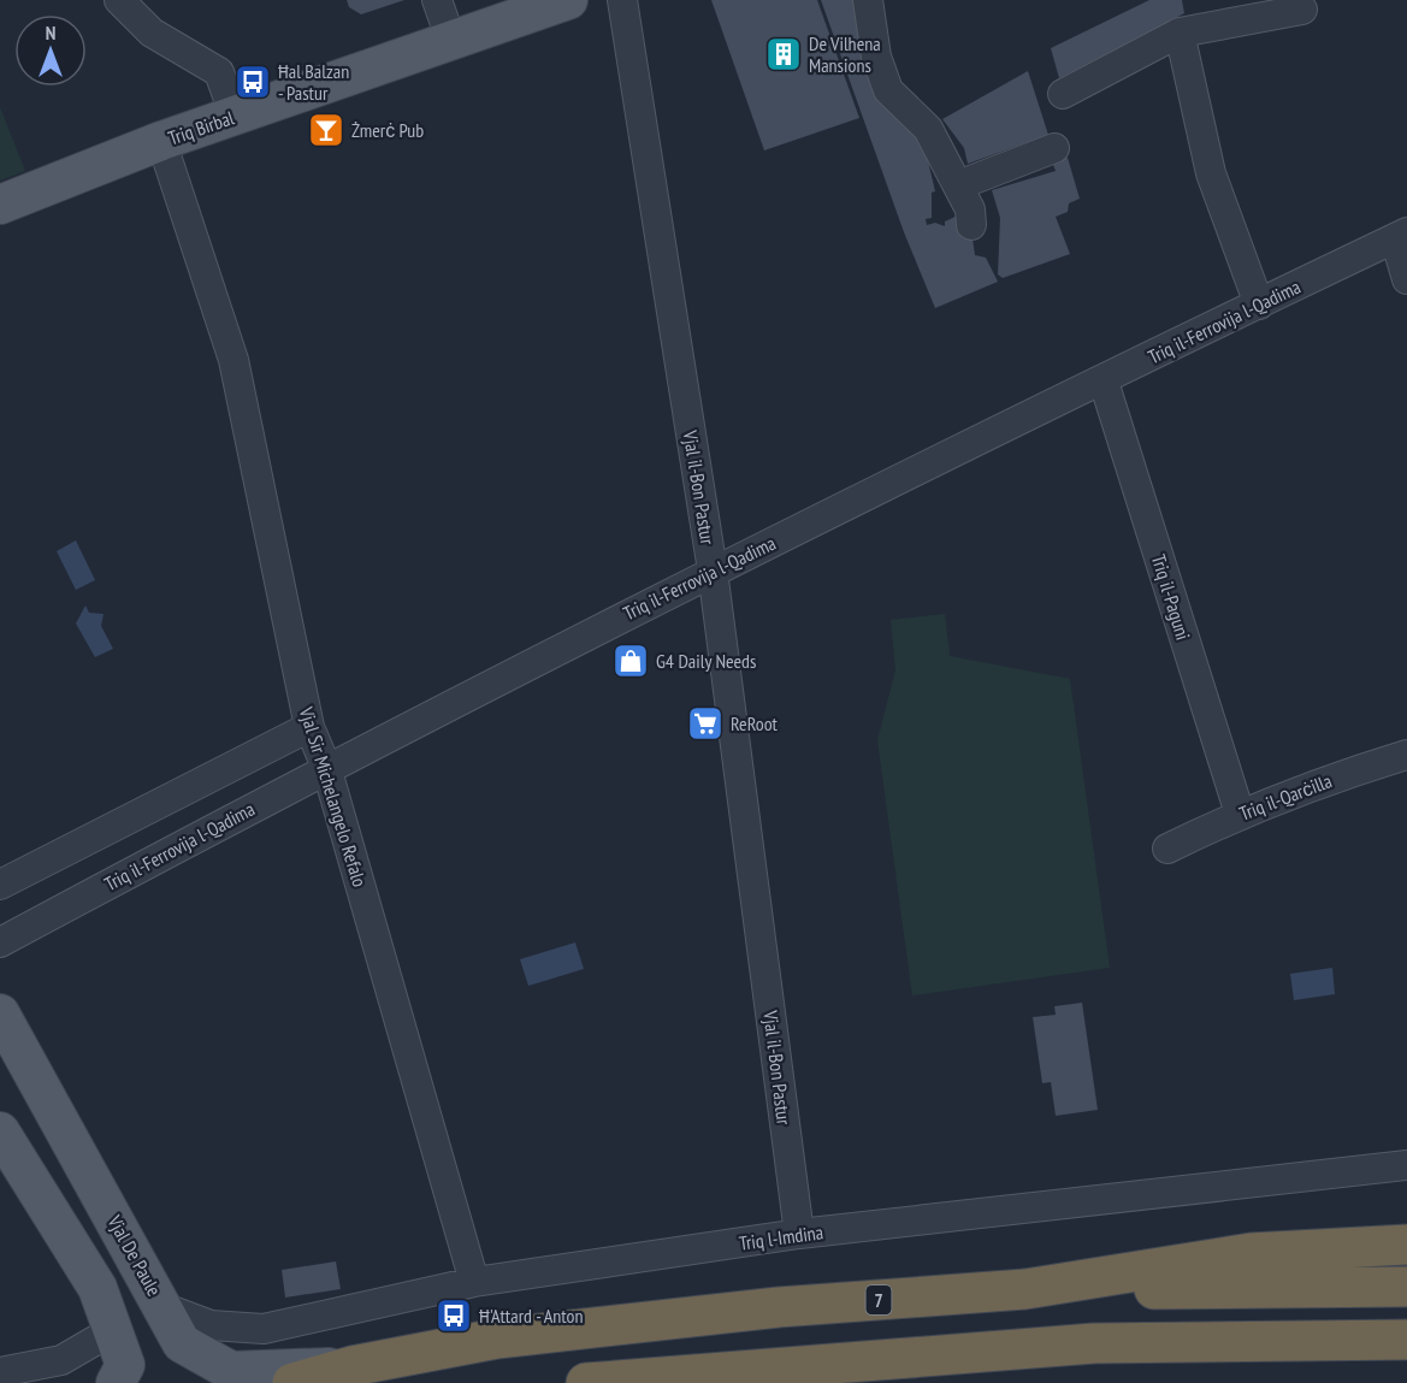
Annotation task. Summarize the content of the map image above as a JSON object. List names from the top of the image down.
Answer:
{
  "streets": {
    "highway": ["7"],
    "main road": ["Triq Birbal", "Vjal De Paule"],
    "street": [
      "Triq il-Ferrovija l-Qadima",
      "Vjal il-Bon Pastur",
      "Triq il-Paguni",
      "Vjal Sir Michelangelo Refalo",
      "Triq il-Qarċilla",
      "Triq l-Imdina"
    ]
  },
  "crossings": [
    ["Triq Birbal", "Vjal Sir Michelangelo Refalo"],
    ["Triq il-Ferrovija l-Qadima", "Vjal il-Bon Pastur"],
    ["Triq il-Ferrovija l-Qadima", "Triq il-Paguni"],
    ["Triq il-Ferrovija l-Qadima", "Vjal Sir Michelangelo Refalo"],
    ["Vjal il-Bon Pastur", "Triq l-Imdina"],
    ["Triq il-Paguni", "Triq il-Qarċilla"],
    ["Vjal Sir Michelangelo Refalo", "Triq l-Imdina"],
    ["Triq l-Imdina", "Vjal De Paule"],
    ["Vjal De Paule", "7"]
  ],
  "places": {
    "building": ["De Vilhena Mansions"],
    "bus stop": ["Ħal Balzan - Pastur", "Ħ'Attard - Anton"],
    "bar": ["Żmerċ Pub"],
    "shop": ["G4 Daily Needs"],
    "supermarket": ["ReRoot"]
  },
  "north": "top"
}
